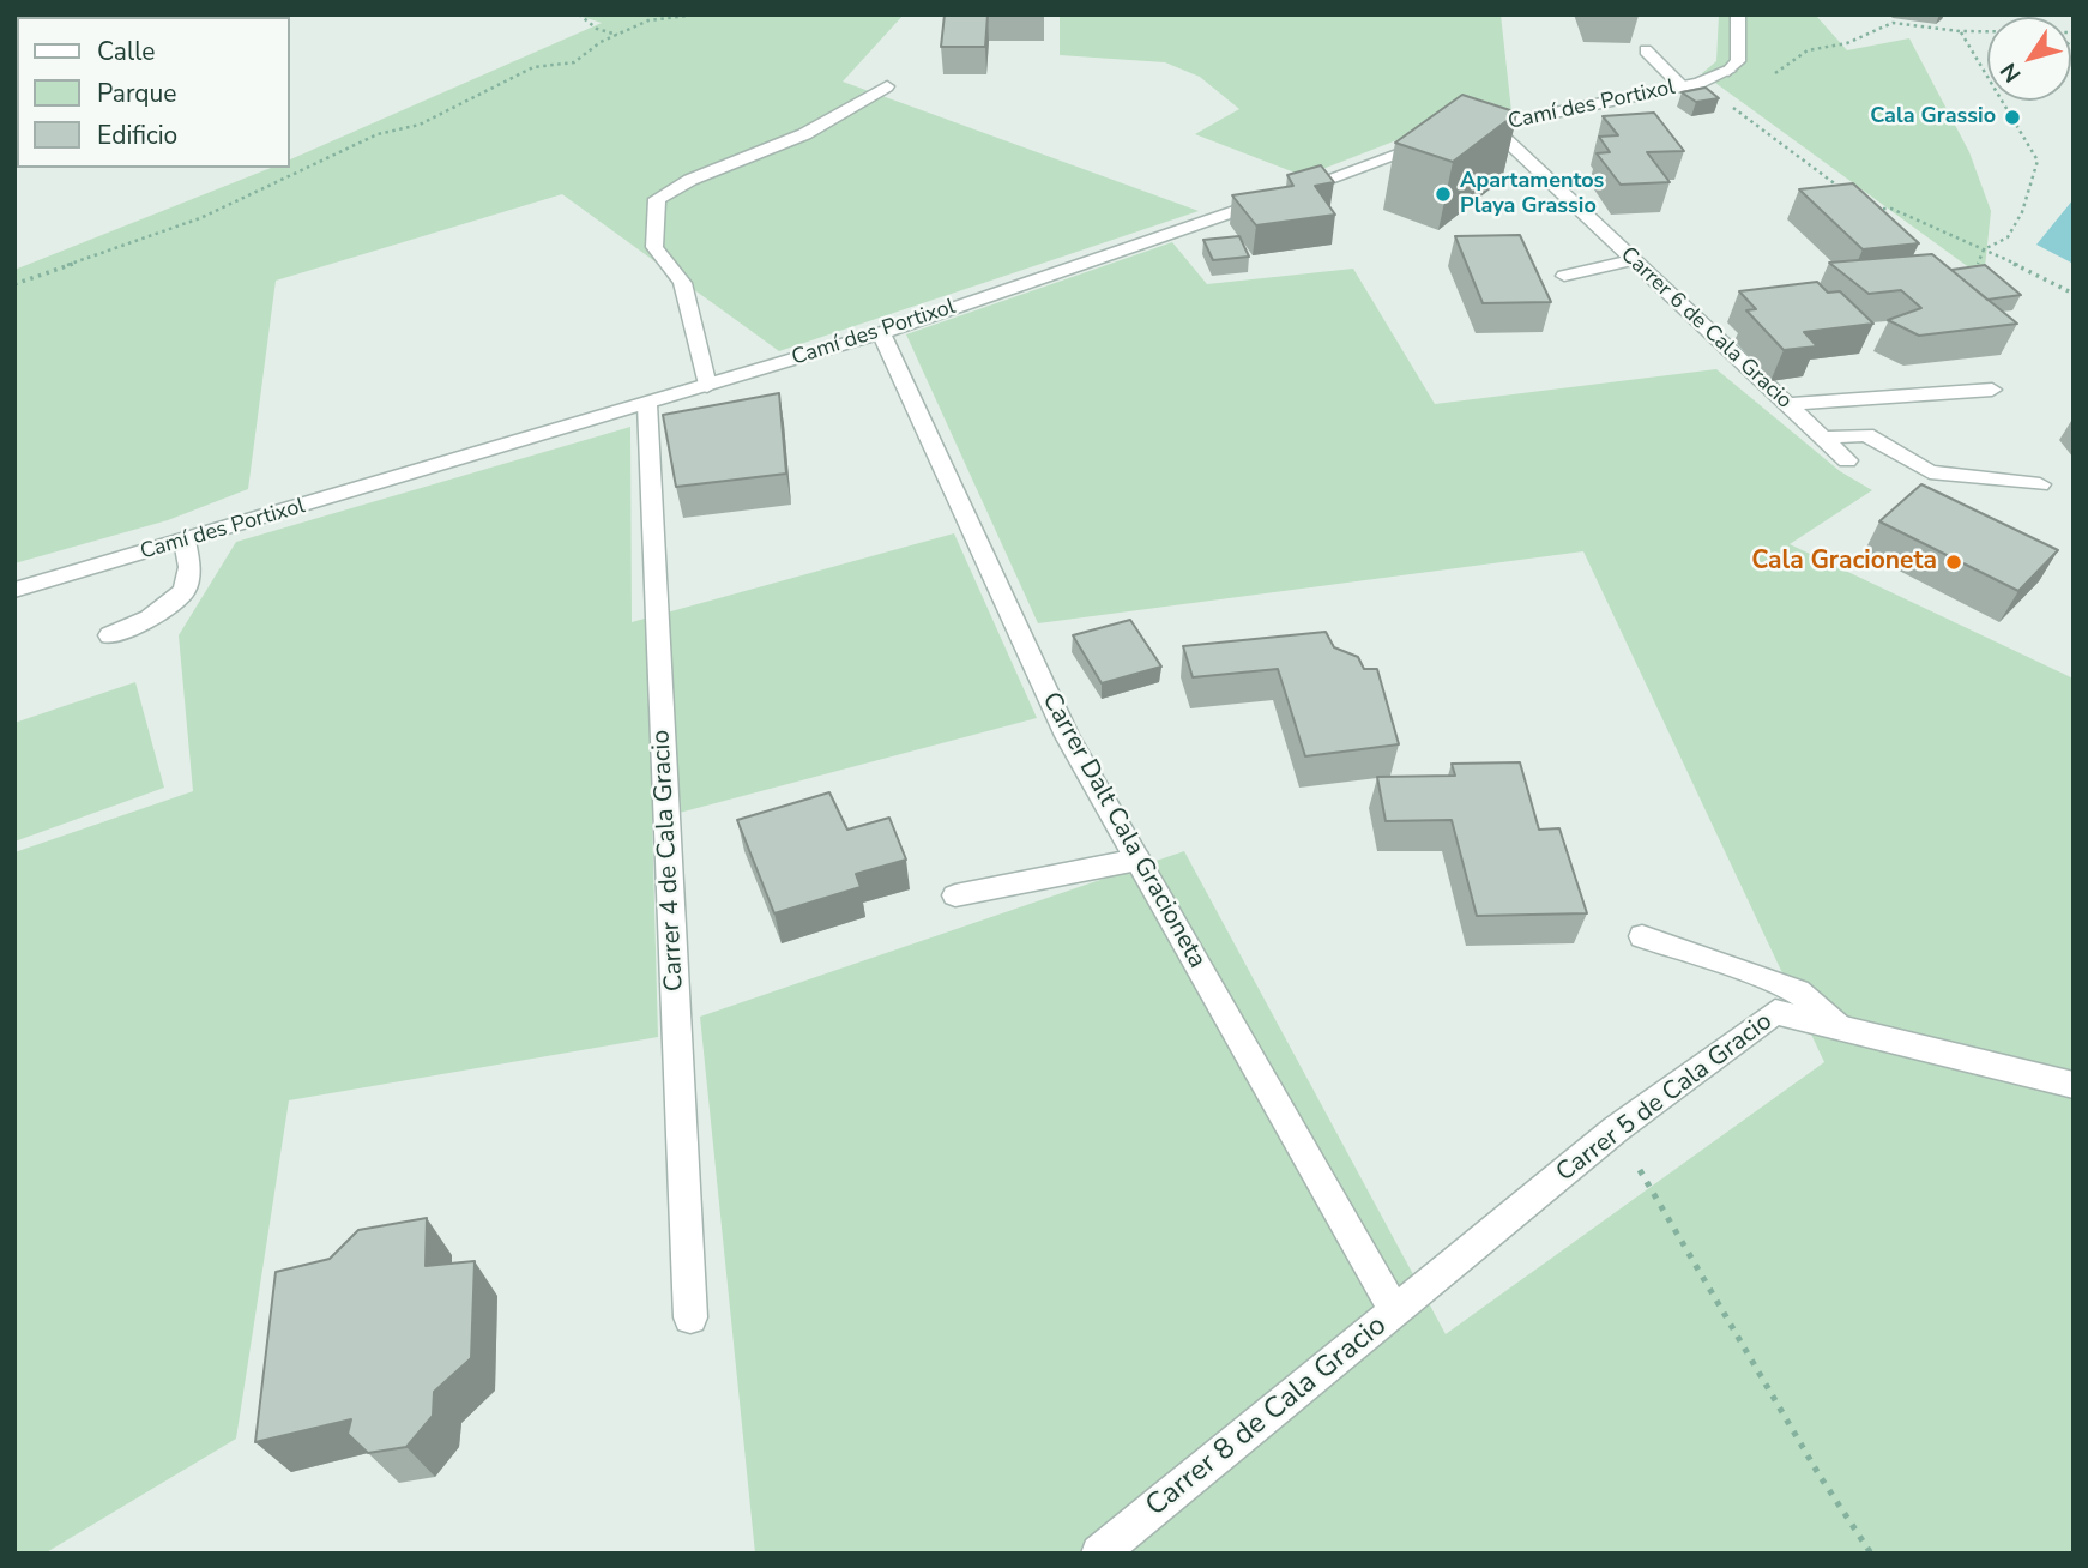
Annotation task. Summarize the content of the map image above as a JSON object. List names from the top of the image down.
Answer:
{
  "streets": {
    "street": [
      "Camí des Portixol",
      "Carrer 6 de Cala Gracio",
      "Carrer Dalt Cala Gracioneta",
      "Carrer 4 de Cala Gracio",
      "Carrer 5 de Cala Gracio",
      "Carrer 8 de Cala Gracio"
    ]
  },
  "crossings": [
    ["Camí des Portixol", "Carrer 6 de Cala Gracio"],
    ["Camí des Portixol", "Carrer Dalt Cala Gracioneta"],
    ["Camí des Portixol", "Carrer 4 de Cala Gracio"],
    ["Carrer Dalt Cala Gracioneta", "Carrer 5 de Cala Gracio"],
    ["Carrer Dalt Cala Gracioneta", "Carrer 8 de Cala Gracio"],
    ["Carrer 5 de Cala Gracio", "Carrer 8 de Cala Gracio"]
  ],
  "places": ["Cala Grassio", "Apartamentos Playa Grassio", "Cala Gracioneta"],
  "legend": ["Calle", "Parque", "Edificio"],
  "north": "bottom left"
}
